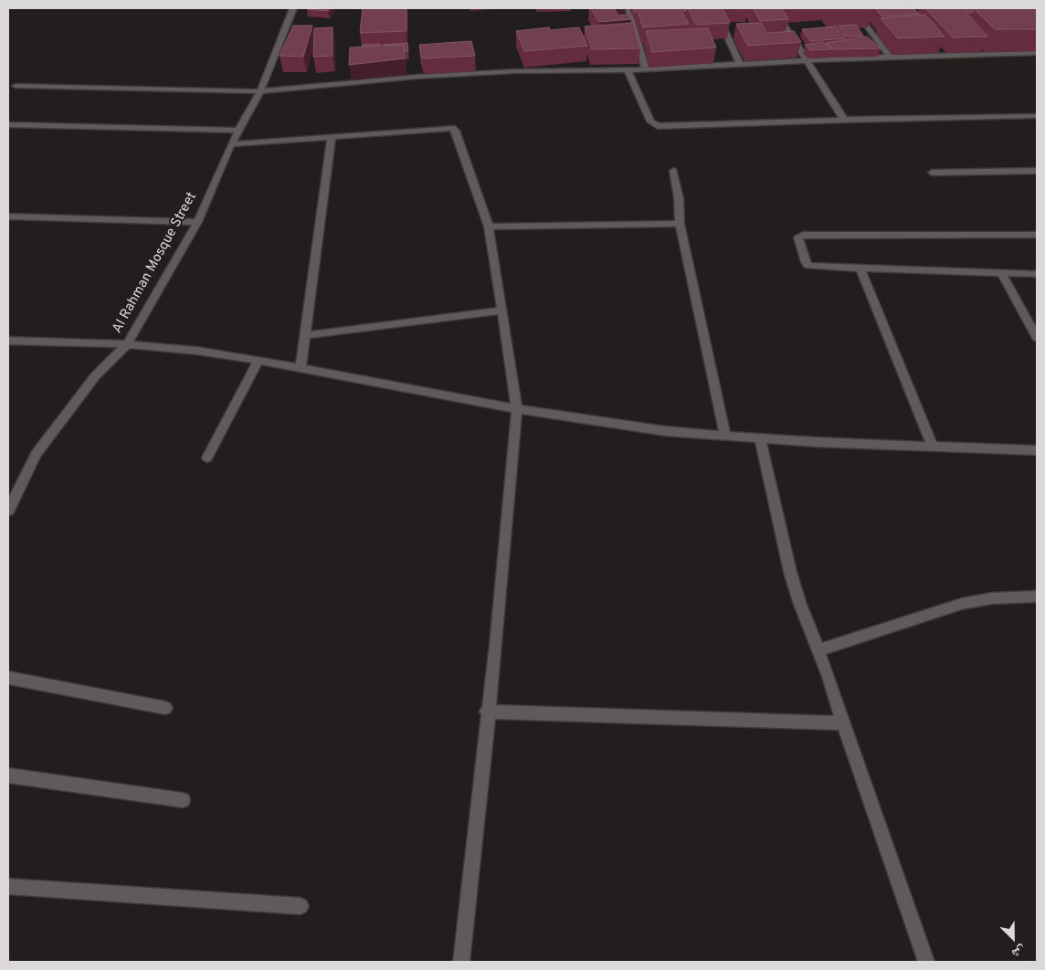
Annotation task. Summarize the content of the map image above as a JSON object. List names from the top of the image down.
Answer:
{
  "streets": {
    "street": ["Al Rahman Mosque Street"]
  },
  "north": "bottom right"
}
